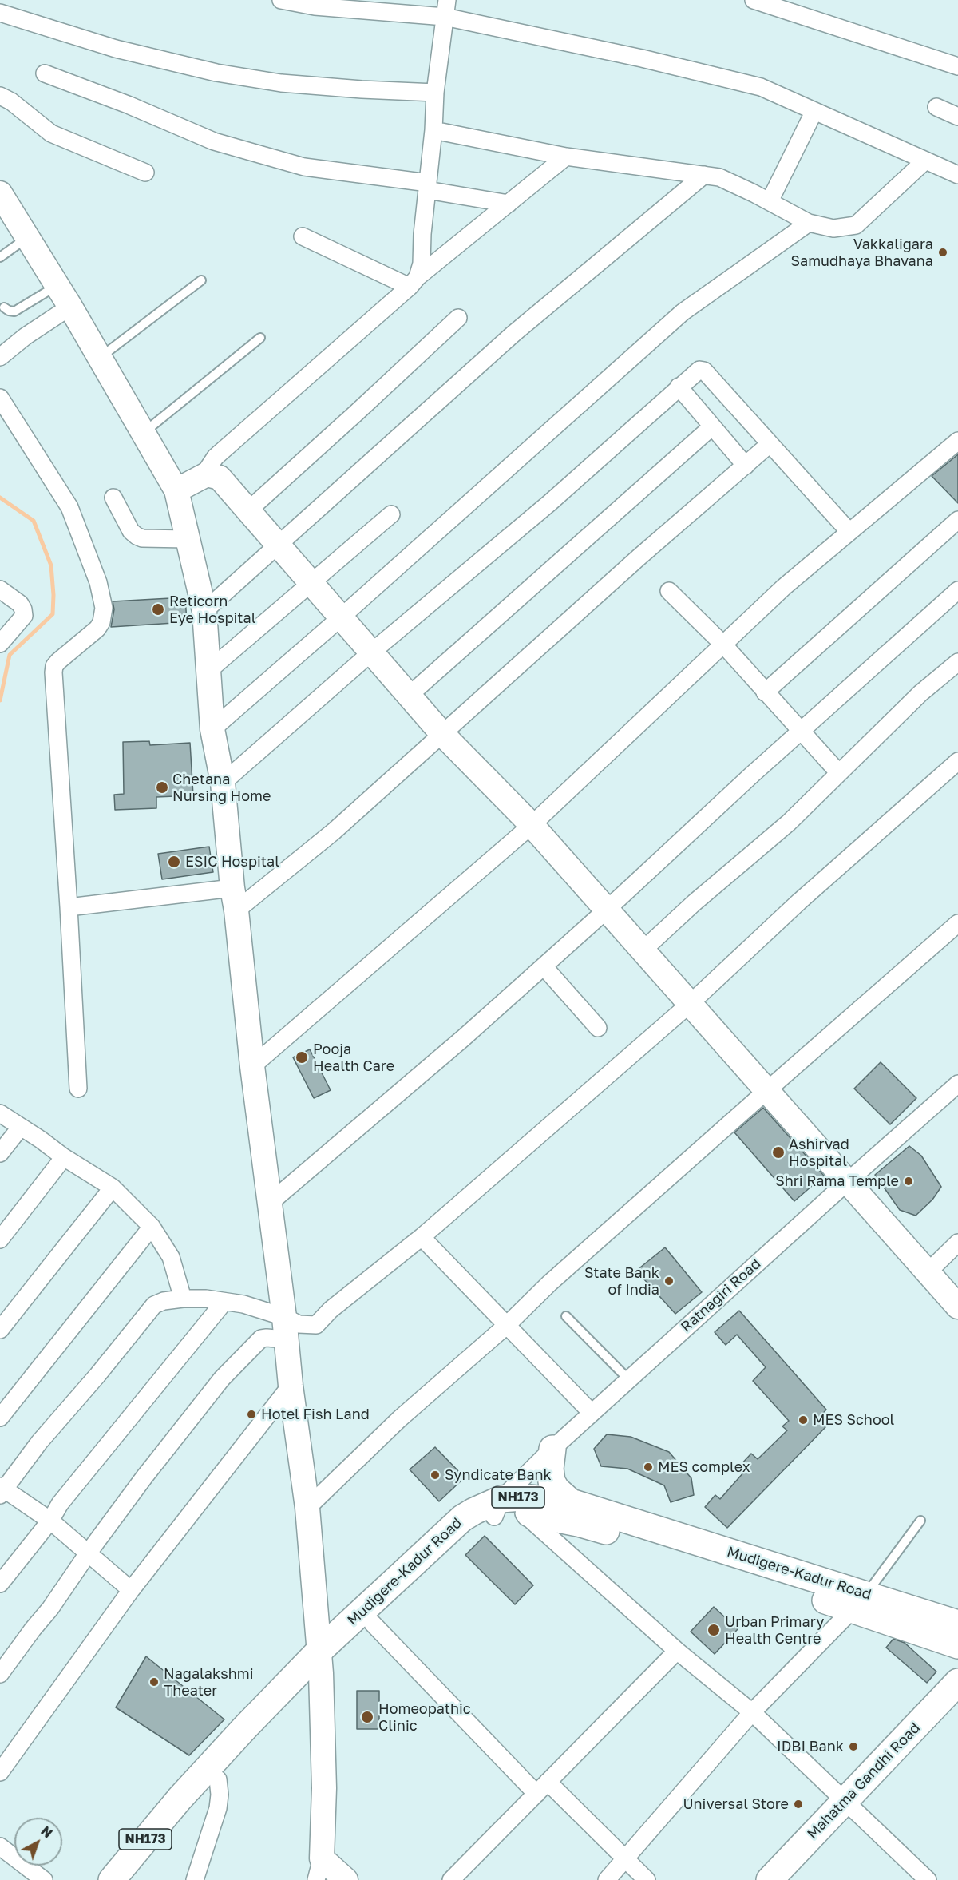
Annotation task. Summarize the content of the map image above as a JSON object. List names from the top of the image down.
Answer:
{
  "streets": {
    "main road": ["NH173", "Mudigere-Kadur Road", "Mahatma Gandhi Road"],
    "street": ["Ratnagiri Road"]
  },
  "crossings": [
    ["Ratnagiri Road", "Mudigere-Kadur Road"]
  ],
  "places": [
    "Vakkaligara Samudhaya Bhavana",
    "Reticorn Eye Hospital",
    "Chetana Nursing Home",
    "ESIC Hospital",
    "Pooja Health Care",
    "Ashirvad Hospital",
    "Shri Rama Temple",
    "State Bank of India",
    "Hotel Fish Land",
    "MES School",
    "MES complex",
    "Syndicate Bank",
    "Urban Primary Health Centre",
    "Nagalakshmi Theater",
    "Homeopathic Clinic",
    "IDBI Bank",
    "Universal Store"
  ],
  "north": "top right"
}
